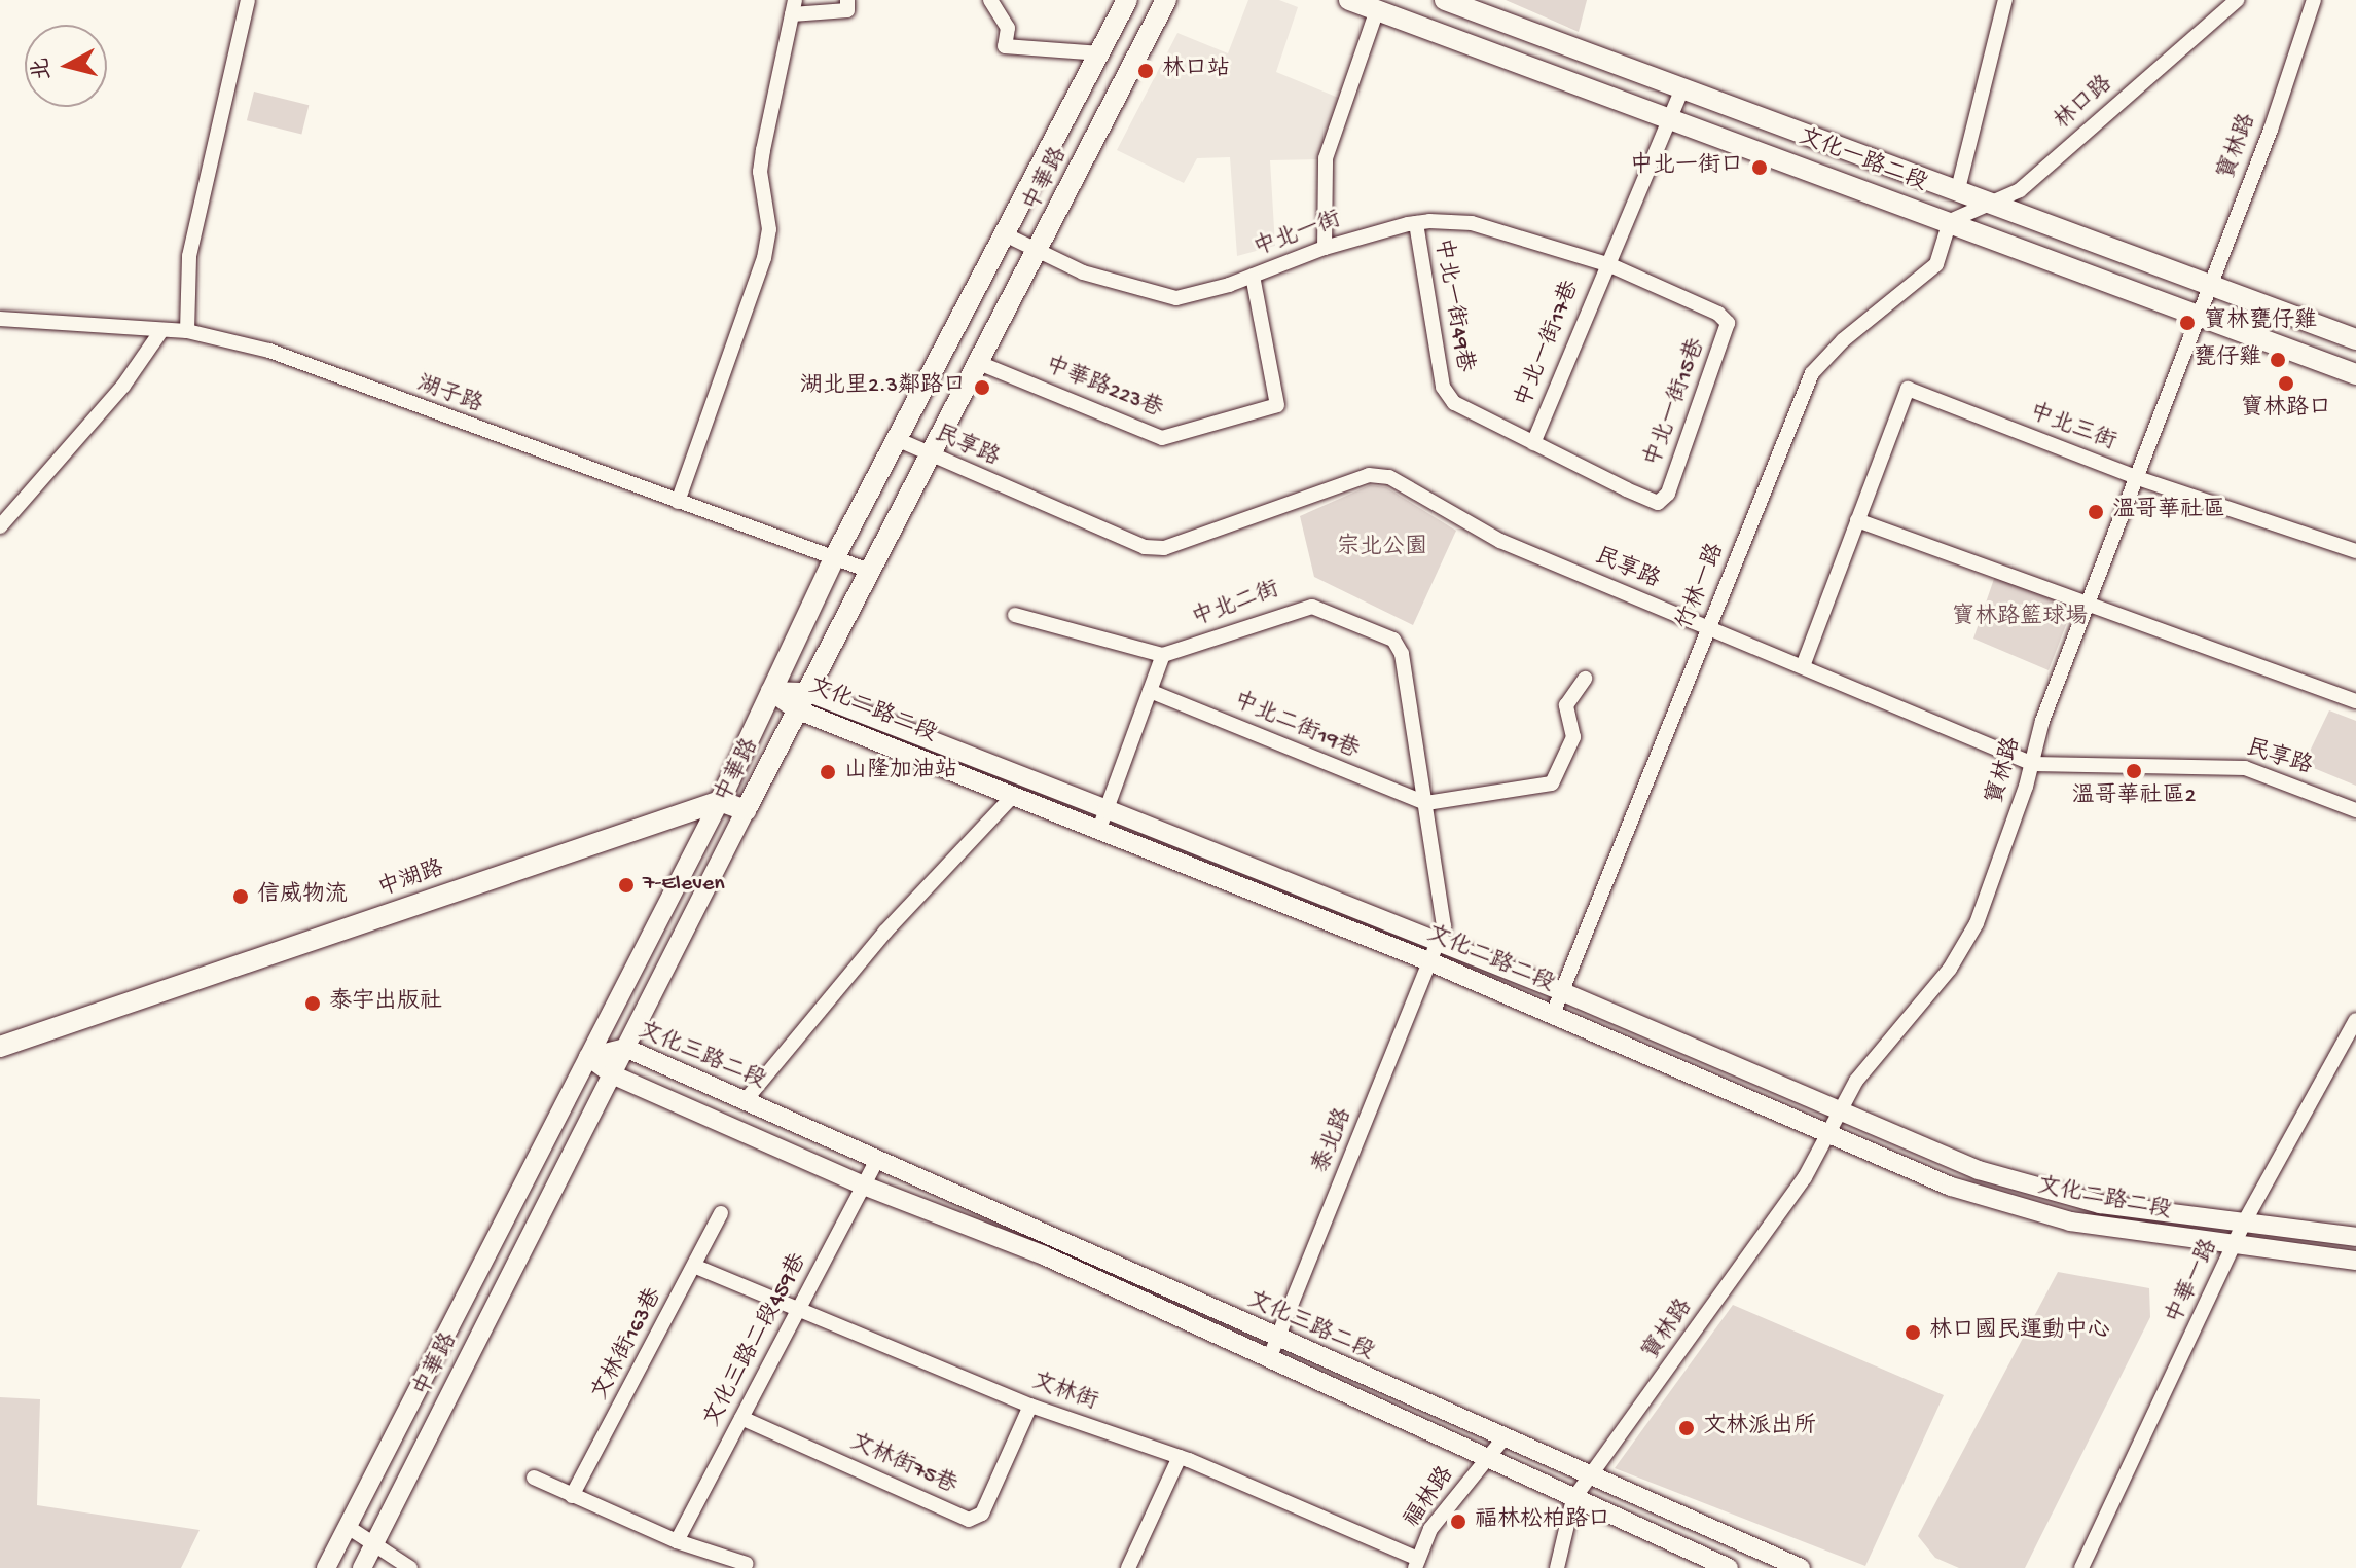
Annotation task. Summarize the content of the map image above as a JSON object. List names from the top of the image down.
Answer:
{
  "streets": {
    "main road": ["文化一路二段", "中華路", "中湖路"],
    "street": [
      "林口路",
      "寶林路",
      "中北一街",
      "中北一街49巷",
      "中北一街17巷",
      "中華路223巷",
      "湖子路",
      "中北一街15巷",
      "中北三街",
      "民享路",
      "竹林一路",
      "中北二街",
      "文化二路二段",
      "中北二街19巷",
      "文化三路二段",
      "泰北路",
      "中華一路",
      "文化三路二段459巷",
      "文林街163巷",
      "文林街",
      "文林街75巷",
      "福林路"
    ]
  },
  "crossings": [
    ["林口路", "文化一路二段"],
    ["林口路", "竹林一路"],
    ["寶林路", "文化一路二段"],
    ["寶林路", "中北三街"],
    ["寶林路", "民享路"],
    ["寶林路", "文化二路二段"],
    ["寶林路", "文化三路二段"],
    ["文化一路二段", "竹林一路"],
    ["中華路", "中北一街"],
    ["中華路", "中華路223巷"],
    ["中華路", "湖子路"],
    ["中華路", "民享路"],
    ["中華路", "文化二路二段"],
    ["中華路", "中湖路"],
    ["中華路", "文化三路二段"],
    ["中北一街", "中北一街49巷"],
    ["中北一街", "中北一街17巷"],
    ["中北一街", "中華路223巷"],
    ["中北一街", "中北一街15巷"],
    ["中北一街49巷", "中北一街17巷"],
    ["中北一街49巷", "中北一街15巷"],
    ["中北一街17巷", "中北一街15巷"],
    ["中北三街", "民享路"],
    ["民享路", "竹林一路"],
    ["竹林一路", "文化二路二段"],
    ["中北二街", "文化二路二段"],
    ["中北二街", "中北二街19巷"],
    ["中北二街", "泰北路"],
    ["文化二路二段", "泰北路"],
    ["文化二路二段", "中華一路"],
    ["文化三路二段", "泰北路"],
    ["文化三路二段", "文化三路二段459巷"],
    ["文化三路二段", "福林路"],
    ["文化三路二段459巷", "文林街"],
    ["文化三路二段459巷", "文林街75巷"],
    ["文林街163巷", "文林街"],
    ["文林街", "文林街75巷"],
    ["文林街", "福林路"]
  ],
  "parks": ["宗北公園", "寶林路籃球場"],
  "places": [
    "林口站",
    "中北一街口",
    "寶林甕仔雞",
    "甕仔雞",
    "寶林路口",
    "湖北里2.3鄰路口",
    "溫哥華社區",
    "溫哥華社區2",
    "山隆加油站",
    "7-Eleven",
    "信威物流",
    "泰宇出版社",
    "林口國民運動中心",
    "文林派出所",
    "福林松柏路口"
  ],
  "north": "left"
}
